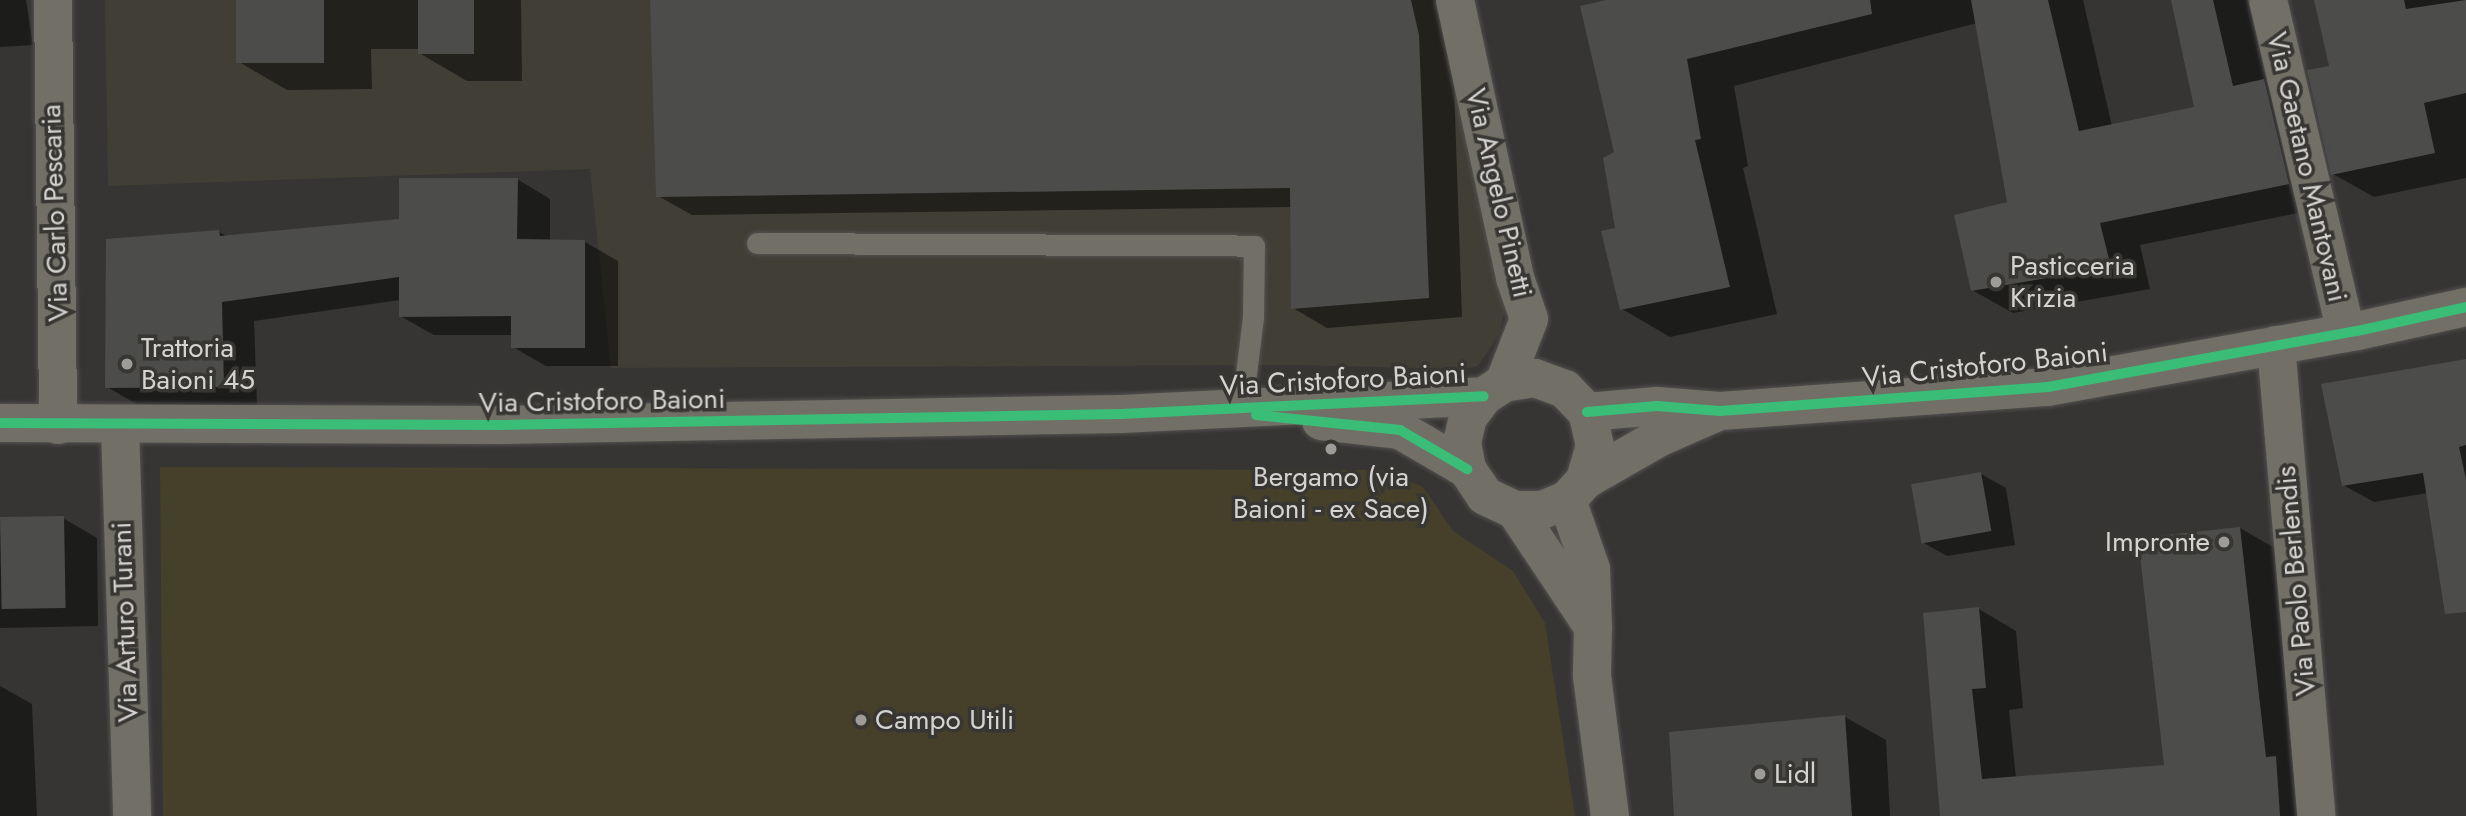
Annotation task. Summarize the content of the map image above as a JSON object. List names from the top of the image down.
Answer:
{
  "streets": {
    "street": [
      "Via Gaetano Mantovani",
      "Via Angelo Pinetti",
      "Via Carlo Pescaria",
      "Via Cristoforo Baioni",
      "Via Paolo Berlendis",
      "Via Arturo Turani"
    ]
  },
  "crossings": [
    ["Via Gaetano Mantovani", "Via Cristoforo Baioni"],
    ["Via Angelo Pinetti", "Via Cristoforo Baioni"],
    ["Via Carlo Pescaria", "Via Cristoforo Baioni"],
    ["Via Cristoforo Baioni", "Via Paolo Berlendis"],
    ["Via Cristoforo Baioni", "Via Arturo Turani"]
  ],
  "places": [
    "Pasticceria Krizia",
    "Trattoria Baioni 45",
    "Bergamo (via Baioni - ex Sace)",
    "Impronte",
    "Campo Utili",
    "Lidl"
  ]
}
